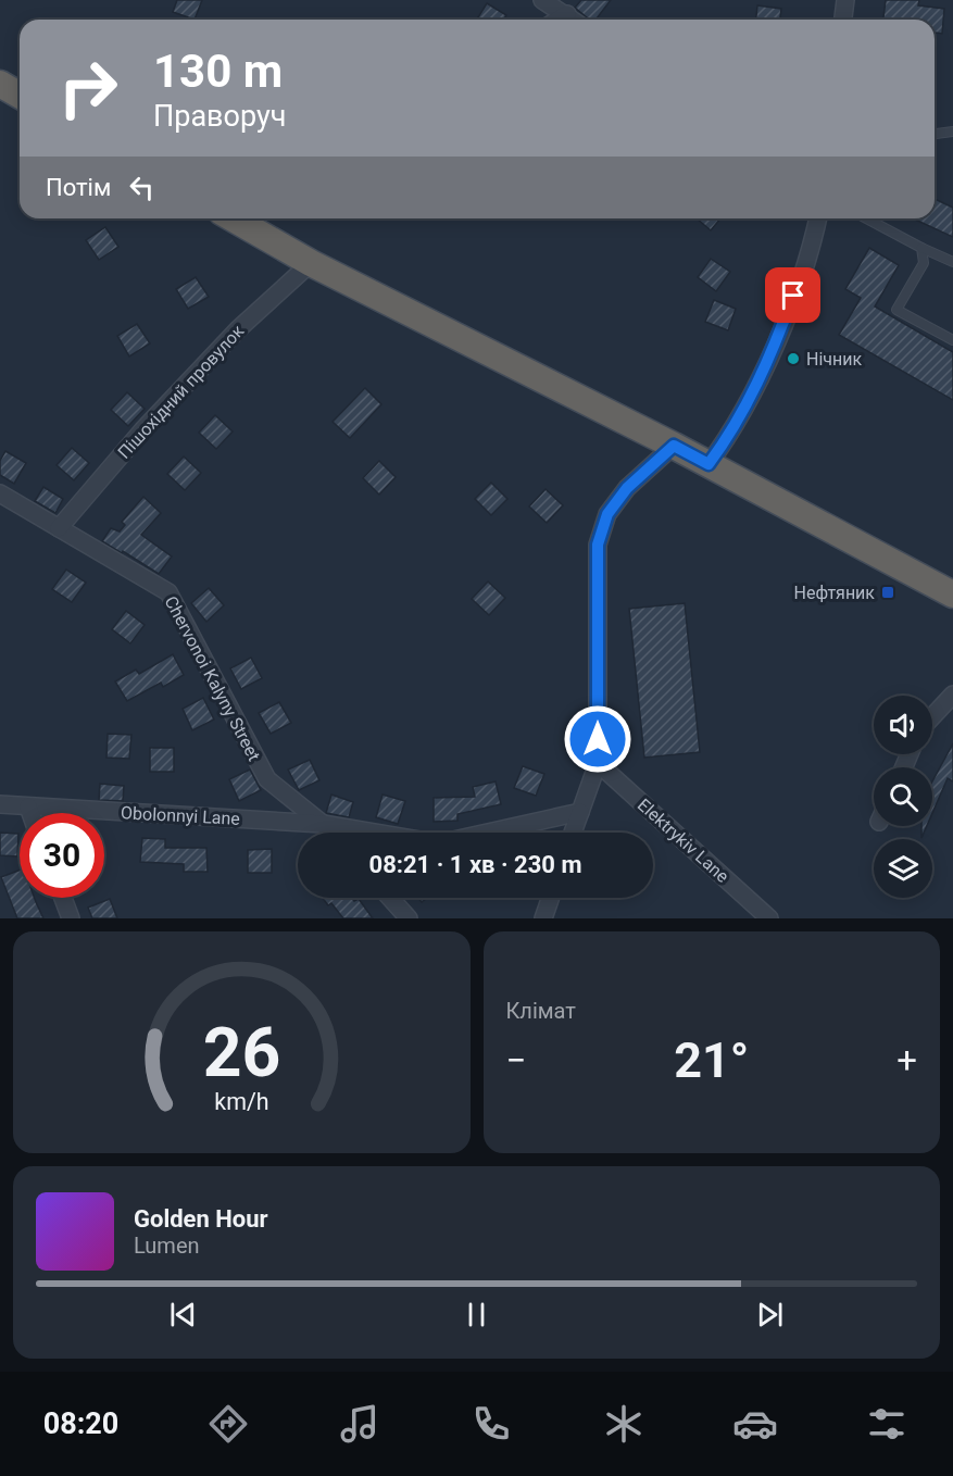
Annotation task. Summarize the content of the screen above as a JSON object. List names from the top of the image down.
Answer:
{
  "streets": {
    "street": [
      "Пішохідний провулок",
      "Chervonoi Kalyny Street",
      "Obolonnyi Lane",
      "Elektrykiv Lane"
    ]
  },
  "crossings": [
    ["Пішохідний провулок", "Chervonoi Kalyny Street"],
    ["Chervonoi Kalyny Street", "Obolonnyi Lane"]
  ],
  "places": {
    "other": ["Нічник"],
    "transit": ["Нефтяник"]
  },
  "page": {
    "turn": ["130 m", "Праворуч"],
    "then": "Потім",
    "limit": "30",
    "trip": "08:21 · 1 хв · 230 m",
    "tile": "Клімат",
    "heat": ["−", "21°", "+"],
    "song": ["Golden Hour", "Lumen"],
    "tabs": "08:20",
    "gauge": ["26", "km/h"]
  }
}
